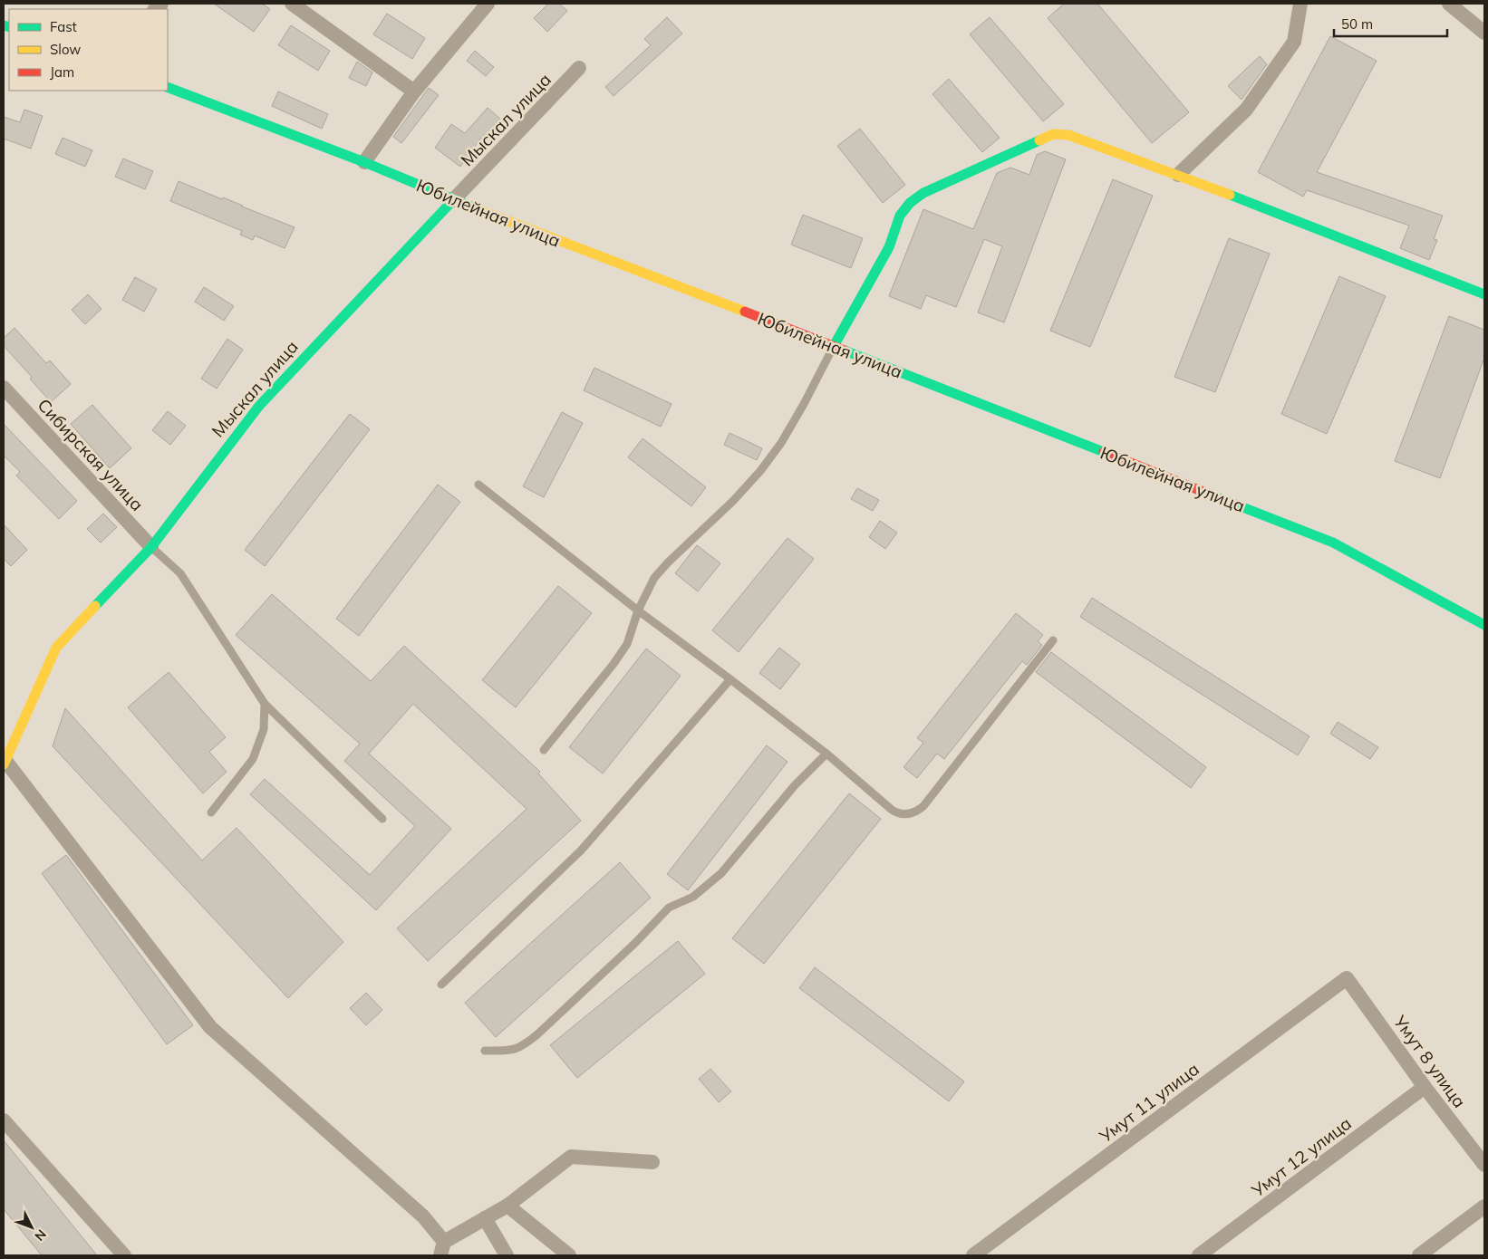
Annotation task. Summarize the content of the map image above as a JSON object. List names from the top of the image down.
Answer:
{
  "streets": {
    "street": [
      "Мыскал улица",
      "Юбилейная улица",
      "Сибирская улица",
      "Умут 8 улица",
      "Умут 11 улица",
      "Умут 12 улица"
    ]
  },
  "crossings": [
    ["Мыскал улица", "Юбилейная улица"],
    ["Мыскал улица", "Сибирская улица"],
    ["Умут 8 улица", "Умут 11 улица"],
    ["Умут 8 улица", "Умут 12 улица"]
  ],
  "legend": ["Fast", "Slow", "Jam"],
  "scale_bar": "50 m",
  "north": "bottom right"
}
